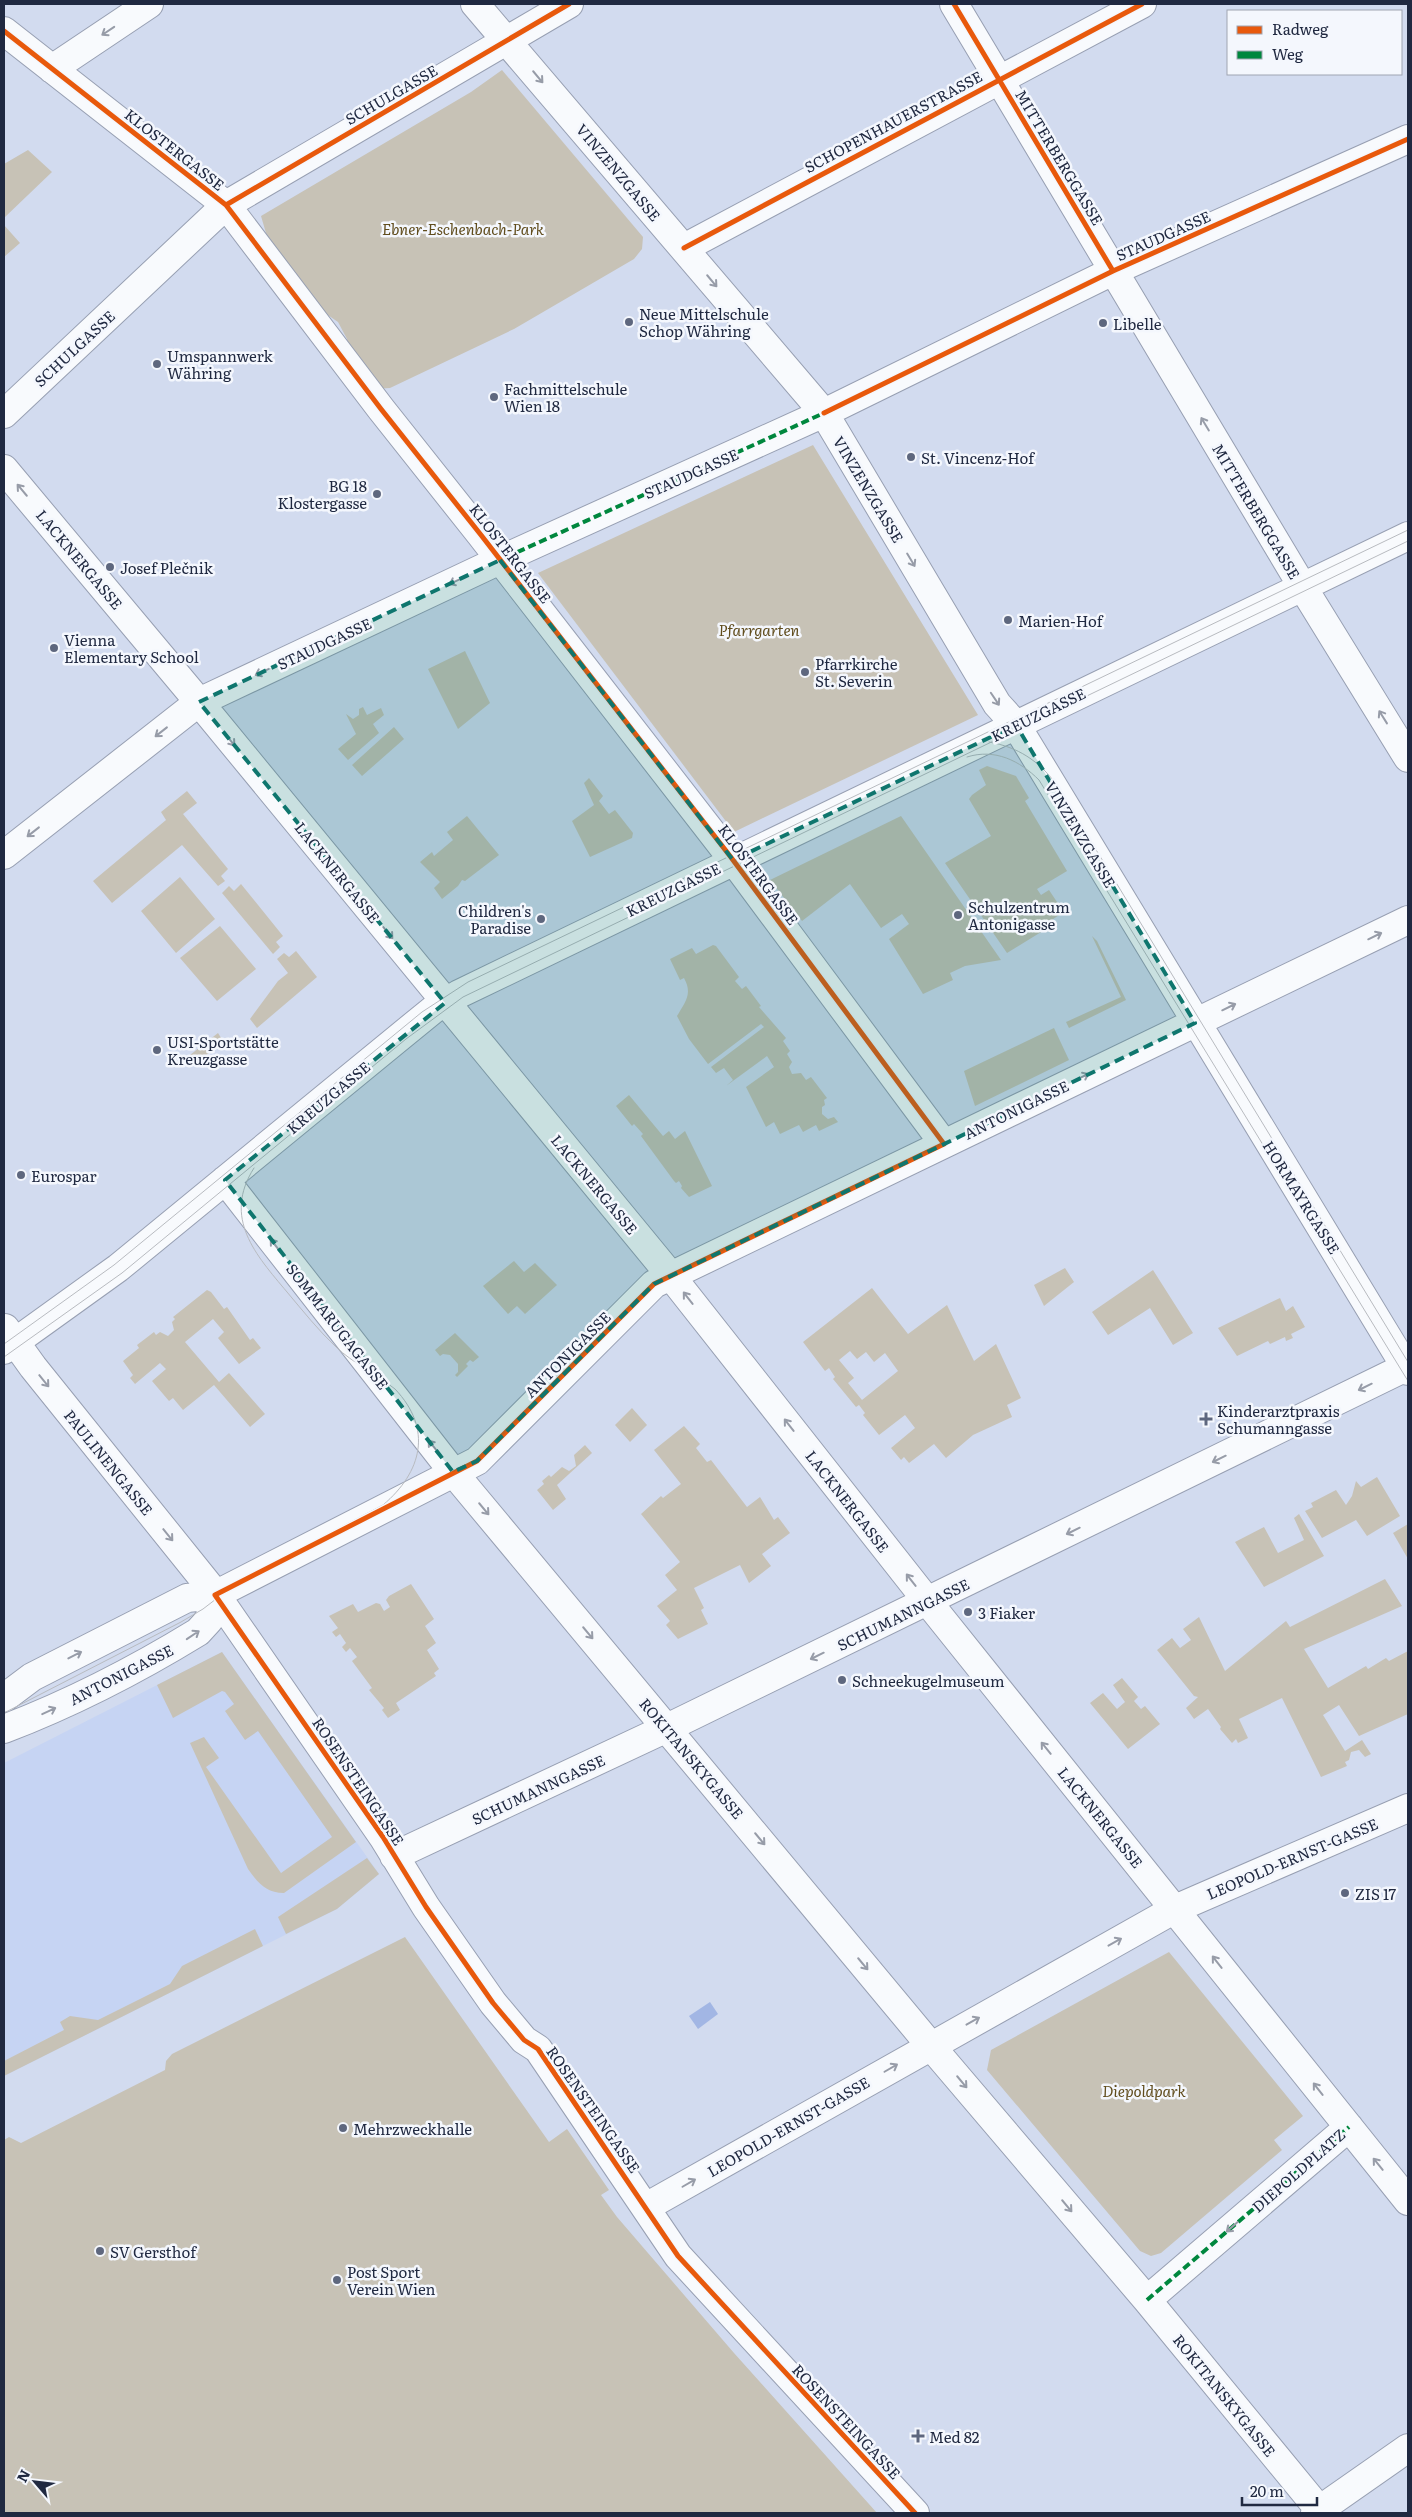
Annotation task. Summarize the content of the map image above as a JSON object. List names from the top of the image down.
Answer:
{
  "streets": {
    "street": [
      "SCHULGASSE",
      "SCHOPENHAUERSTRASSE",
      "KLOSTERGASSE",
      "MITTERBERGGASSE",
      "VINZENZGASSE",
      "STAUDGASSE",
      "LACKNERGASSE",
      "KREUZGASSE",
      "ANTONIGASSE",
      "HORMAYRGASSE",
      "SOMMARUGAGASSE",
      "PAULINENGASSE",
      "SCHUMANNGASSE",
      "ROKITANSKYGASSE",
      "ROSENSTEINGASSE",
      "LEOPOLD-ERNST-GASSE",
      "DIEPOLDPLATZ"
    ]
  },
  "crossings": [
    ["SCHULGASSE", "KLOSTERGASSE"],
    ["SCHULGASSE", "VINZENZGASSE"],
    ["SCHOPENHAUERSTRASSE", "MITTERBERGGASSE"],
    ["SCHOPENHAUERSTRASSE", "VINZENZGASSE"],
    ["KLOSTERGASSE", "STAUDGASSE"],
    ["KLOSTERGASSE", "KREUZGASSE"],
    ["KLOSTERGASSE", "ANTONIGASSE"],
    ["MITTERBERGGASSE", "STAUDGASSE"],
    ["MITTERBERGGASSE", "KREUZGASSE"],
    ["VINZENZGASSE", "STAUDGASSE"],
    ["VINZENZGASSE", "KREUZGASSE"],
    ["VINZENZGASSE", "ANTONIGASSE"],
    ["VINZENZGASSE", "HORMAYRGASSE"],
    ["STAUDGASSE", "LACKNERGASSE"],
    ["LACKNERGASSE", "KREUZGASSE"],
    ["LACKNERGASSE", "ANTONIGASSE"],
    ["LACKNERGASSE", "SCHUMANNGASSE"],
    ["LACKNERGASSE", "LEOPOLD-ERNST-GASSE"],
    ["LACKNERGASSE", "DIEPOLDPLATZ"],
    ["KREUZGASSE", "SOMMARUGAGASSE"],
    ["KREUZGASSE", "PAULINENGASSE"],
    ["ANTONIGASSE", "HORMAYRGASSE"],
    ["ANTONIGASSE", "SOMMARUGAGASSE"],
    ["ANTONIGASSE", "PAULINENGASSE"],
    ["ANTONIGASSE", "ROKITANSKYGASSE"],
    ["ANTONIGASSE", "ROSENSTEINGASSE"],
    ["HORMAYRGASSE", "SCHUMANNGASSE"],
    ["SOMMARUGAGASSE", "ROKITANSKYGASSE"],
    ["PAULINENGASSE", "ROSENSTEINGASSE"],
    ["SCHUMANNGASSE", "ROKITANSKYGASSE"],
    ["SCHUMANNGASSE", "ROSENSTEINGASSE"],
    ["ROKITANSKYGASSE", "LEOPOLD-ERNST-GASSE"],
    ["ROKITANSKYGASSE", "DIEPOLDPLATZ"],
    ["ROSENSTEINGASSE", "LEOPOLD-ERNST-GASSE"],
    ["LEOPOLD-ERNST-GASSE", "DIEPOLDPLATZ"]
  ],
  "one_way": [
    "MITTERBERGGASSE",
    "VINZENZGASSE",
    "STAUDGASSE",
    "ANTONIGASSE",
    "SOMMARUGAGASSE",
    "PAULINENGASSE",
    "SCHUMANNGASSE",
    "ROKITANSKYGASSE",
    "LEOPOLD-ERNST-GASSE"
  ],
  "parks": ["Ebner-Eschenbach-Park", "Pfarrgarten", "Diepoldpark"],
  "places": {
    "other": [
      "Neue Mittelschule Schop Währing",
      "Libelle",
      "Umspannwerk Währing",
      "Fachmittelschule Wien 18",
      "St. Vincenz-Hof",
      "BG 18 Klostergasse",
      "Josef Plečnik",
      "Marien-Hof",
      "Vienna Elementary School",
      "Pfarrkirche St. Severin",
      "Schulzentrum Antonigasse",
      "Children's Paradise",
      "USI-Sportstätte Kreuzgasse",
      "Eurospar",
      "3 Fiaker",
      "Schneekugelmuseum",
      "ZIS 17",
      "Mehrzweckhalle",
      "SV Gersthof",
      "Post Sport Verein Wien"
    ],
    "health": ["Kinderarztpraxis Schumanngasse", "Med 82"]
  },
  "legend": ["Radweg", "Weg"],
  "scale_bar": "20 m",
  "north": "top left"
}
